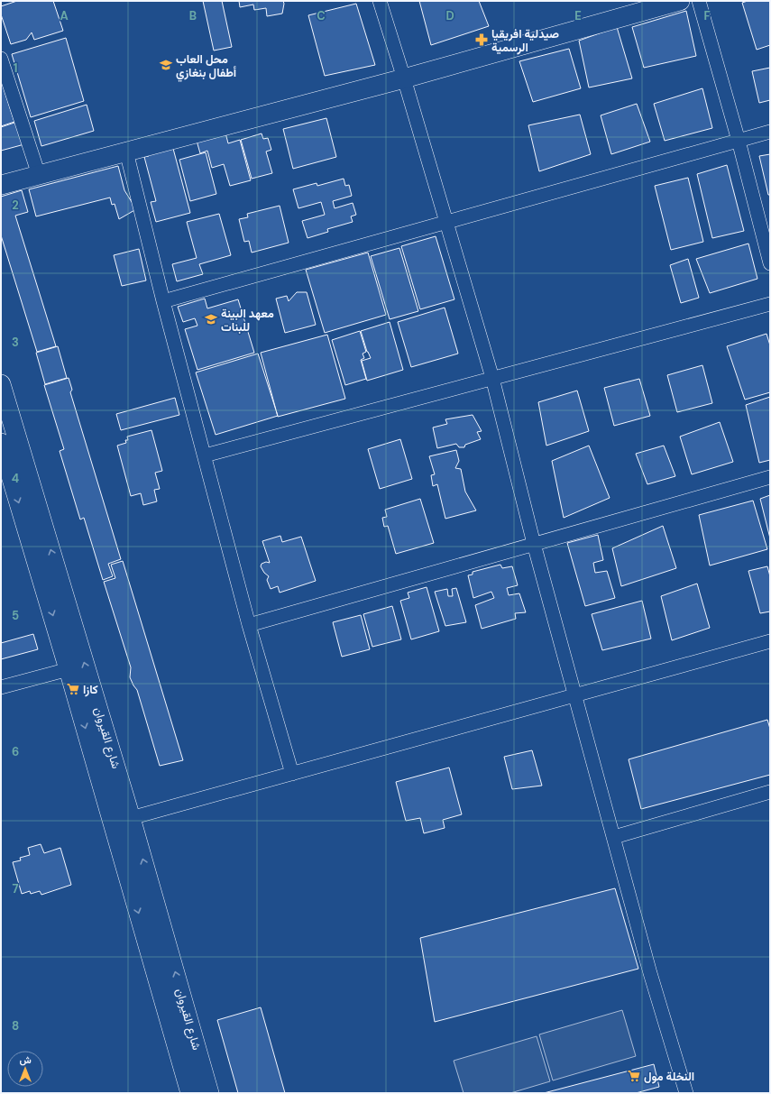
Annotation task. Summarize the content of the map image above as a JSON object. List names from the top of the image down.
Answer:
{
  "streets": {
    "main road": ["شارع القيروان"]
  },
  "places": {
    "pharmacy": ["صيدلية افريقيا الرسمية"],
    "school or university": ["محل العاب أطفال بنغازي", "معهد البينة للبنات"],
    "supermarket": ["كازا", "النخلة مول"]
  },
  "north": "top",
  "grid": {
    "columns": [
      "A",
      "B",
      "C",
      "D",
      "E",
      "F"
    ],
    "rows": [
      "1",
      "2",
      "3",
      "4",
      "5",
      "6",
      "7",
      "8"
    ]
  }
}
